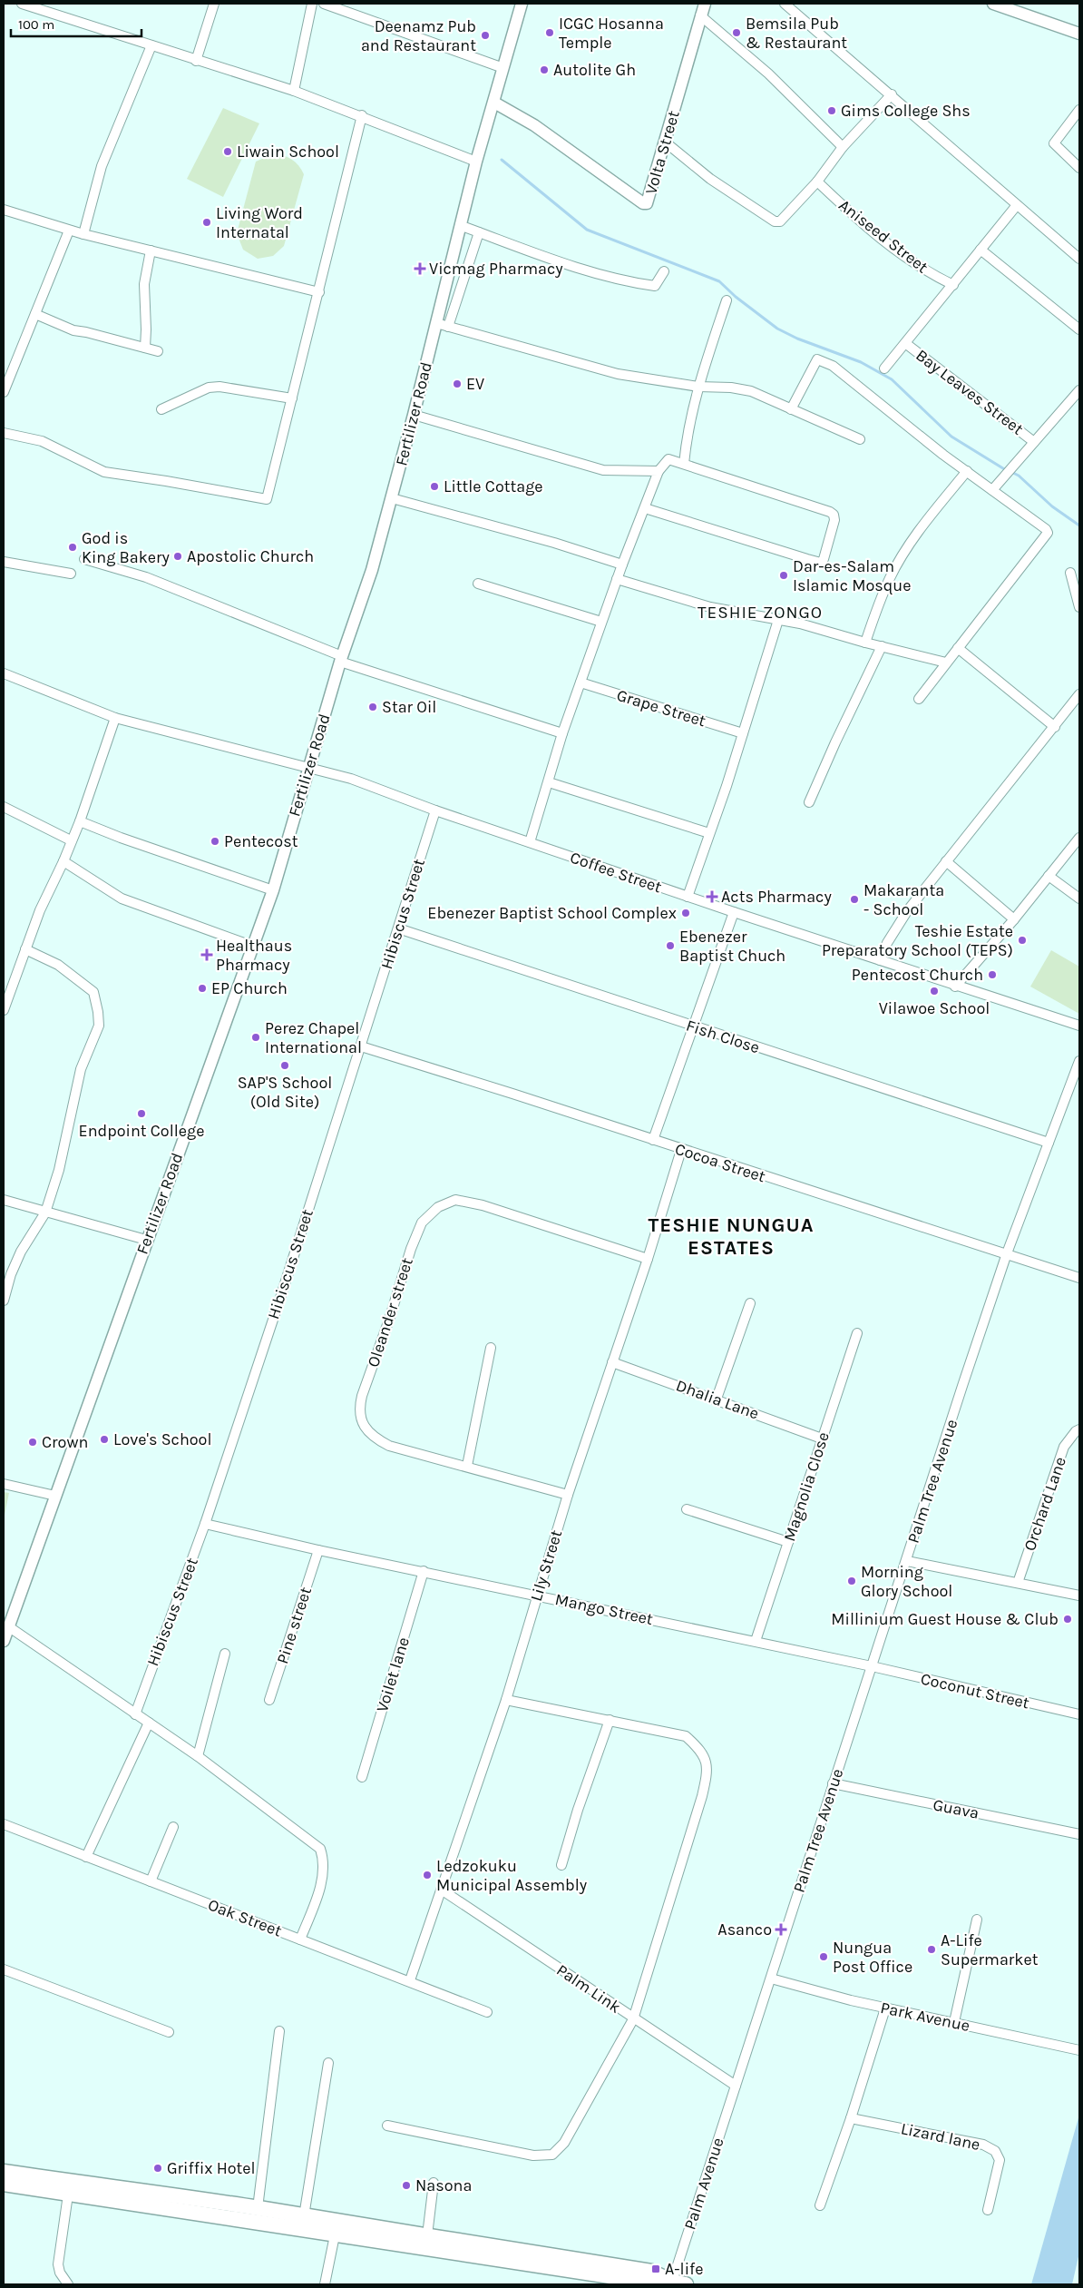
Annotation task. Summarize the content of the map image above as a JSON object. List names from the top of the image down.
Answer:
{
  "streets": {
    "street": [
      "Volta Street",
      "Aniseed Street",
      "Bay Leaves Street",
      "Fertilizer Road",
      "Grape Street",
      "Coffee Street",
      "Hibiscus Street",
      "Fish Close",
      "Cocoa Street",
      "Oleander street",
      "Dhalia Lane",
      "Palm Tree Avenue",
      "Magnolia Close",
      "Orchard Lane",
      "Lily Street",
      "Mango Street",
      "Pine street",
      "Voilet lane",
      "Coconut Street",
      "Guava",
      "Oak Street",
      "Palm Link",
      "Park Avenue",
      "Lizard lane",
      "Palm Avenue"
    ]
  },
  "crossings": [
    ["Volta Street", "Fertilizer Road"],
    ["Fertilizer Road", "Coffee Street"],
    ["Coffee Street", "Hibiscus Street"],
    ["Hibiscus Street", "Fish Close"],
    ["Hibiscus Street", "Cocoa Street"],
    ["Hibiscus Street", "Mango Street"],
    ["Fish Close", "Palm Tree Avenue"],
    ["Cocoa Street", "Palm Tree Avenue"],
    ["Cocoa Street", "Lily Street"],
    ["Oleander street", "Lily Street"],
    ["Dhalia Lane", "Magnolia Close"],
    ["Dhalia Lane", "Lily Street"],
    ["Palm Tree Avenue", "Mango Street"],
    ["Palm Tree Avenue", "Coconut Street"],
    ["Palm Tree Avenue", "Guava"],
    ["Palm Tree Avenue", "Palm Link"],
    ["Palm Tree Avenue", "Park Avenue"],
    ["Palm Tree Avenue", "Palm Avenue"],
    ["Magnolia Close", "Mango Street"],
    ["Lily Street", "Mango Street"],
    ["Lily Street", "Oak Street"],
    ["Lily Street", "Palm Link"],
    ["Mango Street", "Pine street"],
    ["Mango Street", "Voilet lane"],
    ["Mango Street", "Coconut Street"],
    ["Palm Link", "Palm Avenue"]
  ],
  "districts": ["TESHIE ZONGO", "TESHIE NUNGUA ESTATES"],
  "places": {
    "other": [
      "ICGC Hosanna Temple",
      "Bemsila Pub & Restaurant",
      "Deenamz Pub and Restaurant",
      "Autolite Gh",
      "Gims College Shs",
      "Liwain School",
      "Living Word Internatal",
      "EV",
      "Little Cottage",
      "God is King Bakery",
      "Apostolic Church",
      "Dar-es-Salam Islamic Mosque",
      "Star Oil",
      "Pentecost",
      "Makaranta - School",
      "Ebenezer Baptist School Complex",
      "Teshie Estate Preparatory School (TEPS)",
      "Ebenezer Baptist Chuch",
      "Pentecost Church",
      "EP Church",
      "Vilawoe School",
      "Perez Chapel International",
      "SAP'S School (Old Site)",
      "Endpoint College",
      "Love's School",
      "Crown",
      "Morning Glory School",
      "Millinium Guest House & Club",
      "Ledzokuku Municipal Assembly",
      "A-Life Supermarket",
      "Nungua Post Office",
      "Griffix Hotel",
      "Nasona"
    ],
    "health": [
      "Vicmag Pharmacy",
      "Acts Pharmacy",
      "Healthaus Pharmacy",
      "Asanco"
    ],
    "transit": ["A-life"]
  },
  "scale_bar": "100 m"
}
